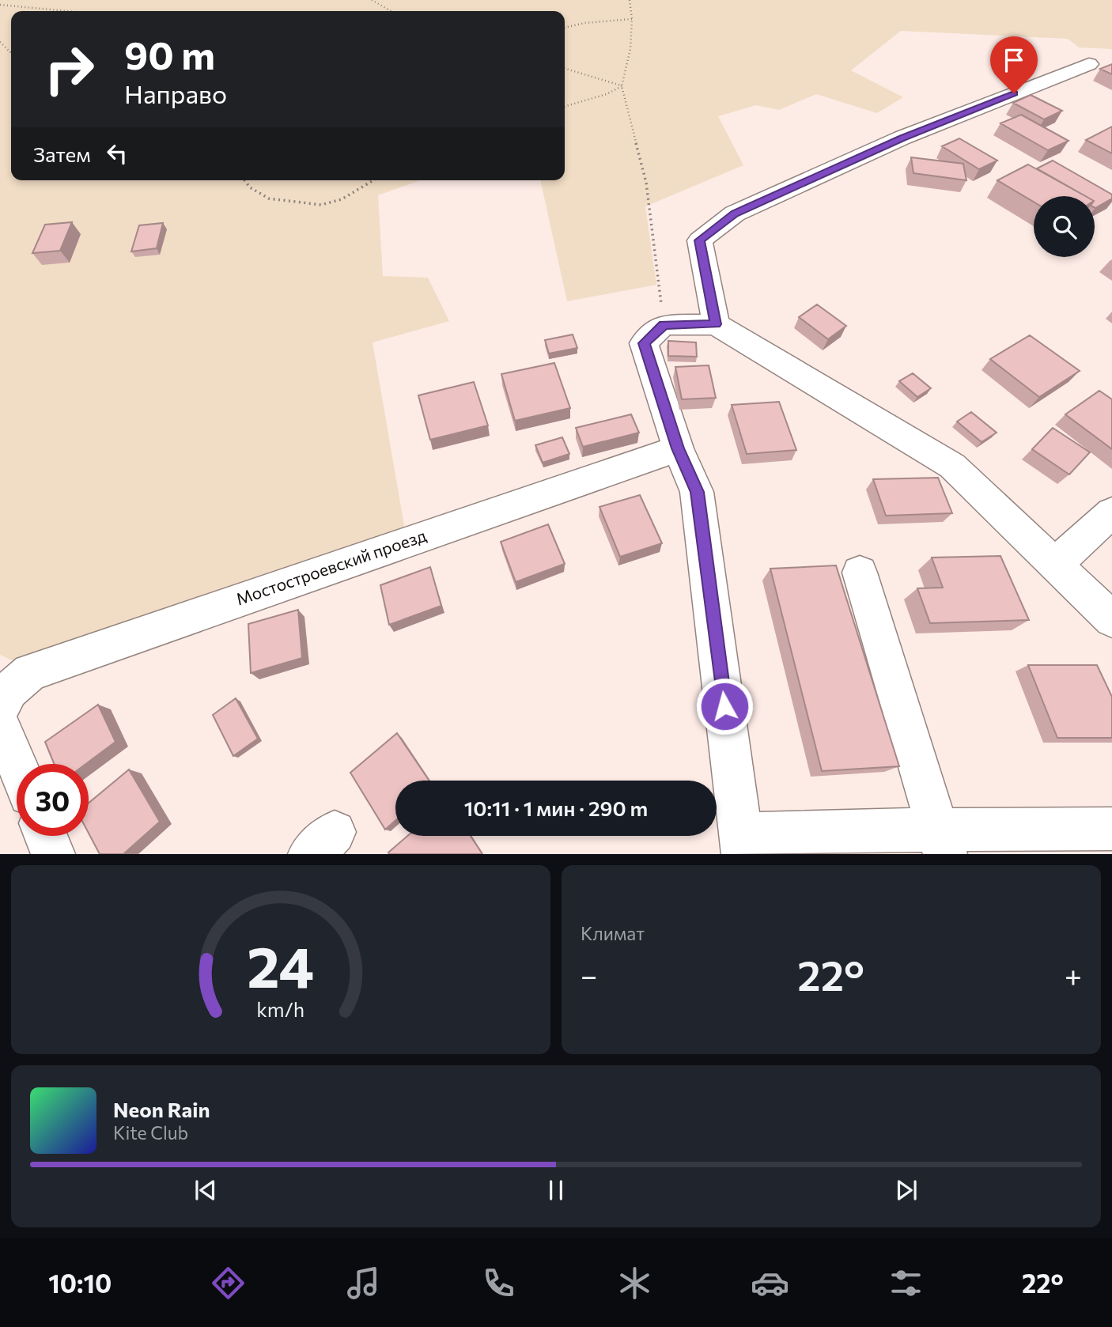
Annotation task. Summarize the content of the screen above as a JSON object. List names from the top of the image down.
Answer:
{
  "streets": {
    "street": ["Мостостроевский проезд"]
  },
  "page": {
    "turn": ["90 m", "Направо"],
    "then": "Затем",
    "limit": "30",
    "trip": "10:11 · 1 мин · 290 m",
    "tile": "Климат",
    "heat": ["−", "22°", "+"],
    "song": ["Neon Rain", "Kite Club"],
    "tabs": ["10:10", "22°"],
    "gauge": ["24", "km/h"]
  }
}
